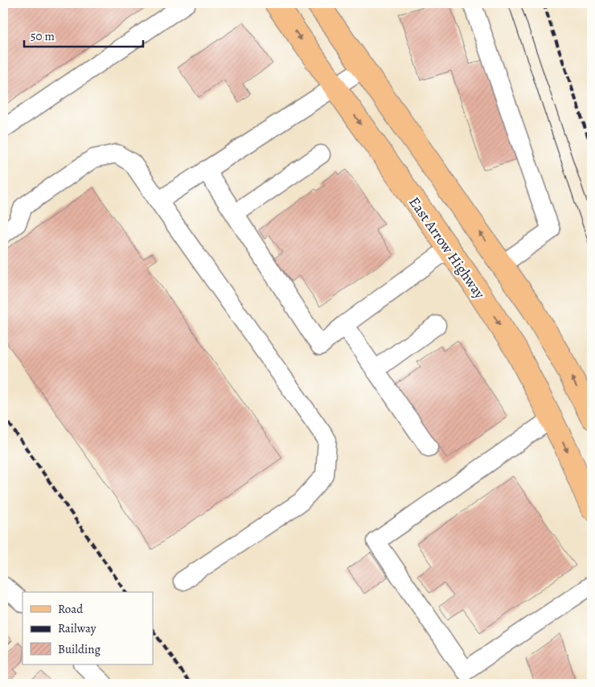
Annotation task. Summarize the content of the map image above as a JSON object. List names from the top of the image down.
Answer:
{
  "streets": {
    "main road": ["East Arrow Highway"]
  },
  "legend": ["Road", "Railway", "Building"],
  "scale_bar": "50 m"
}
